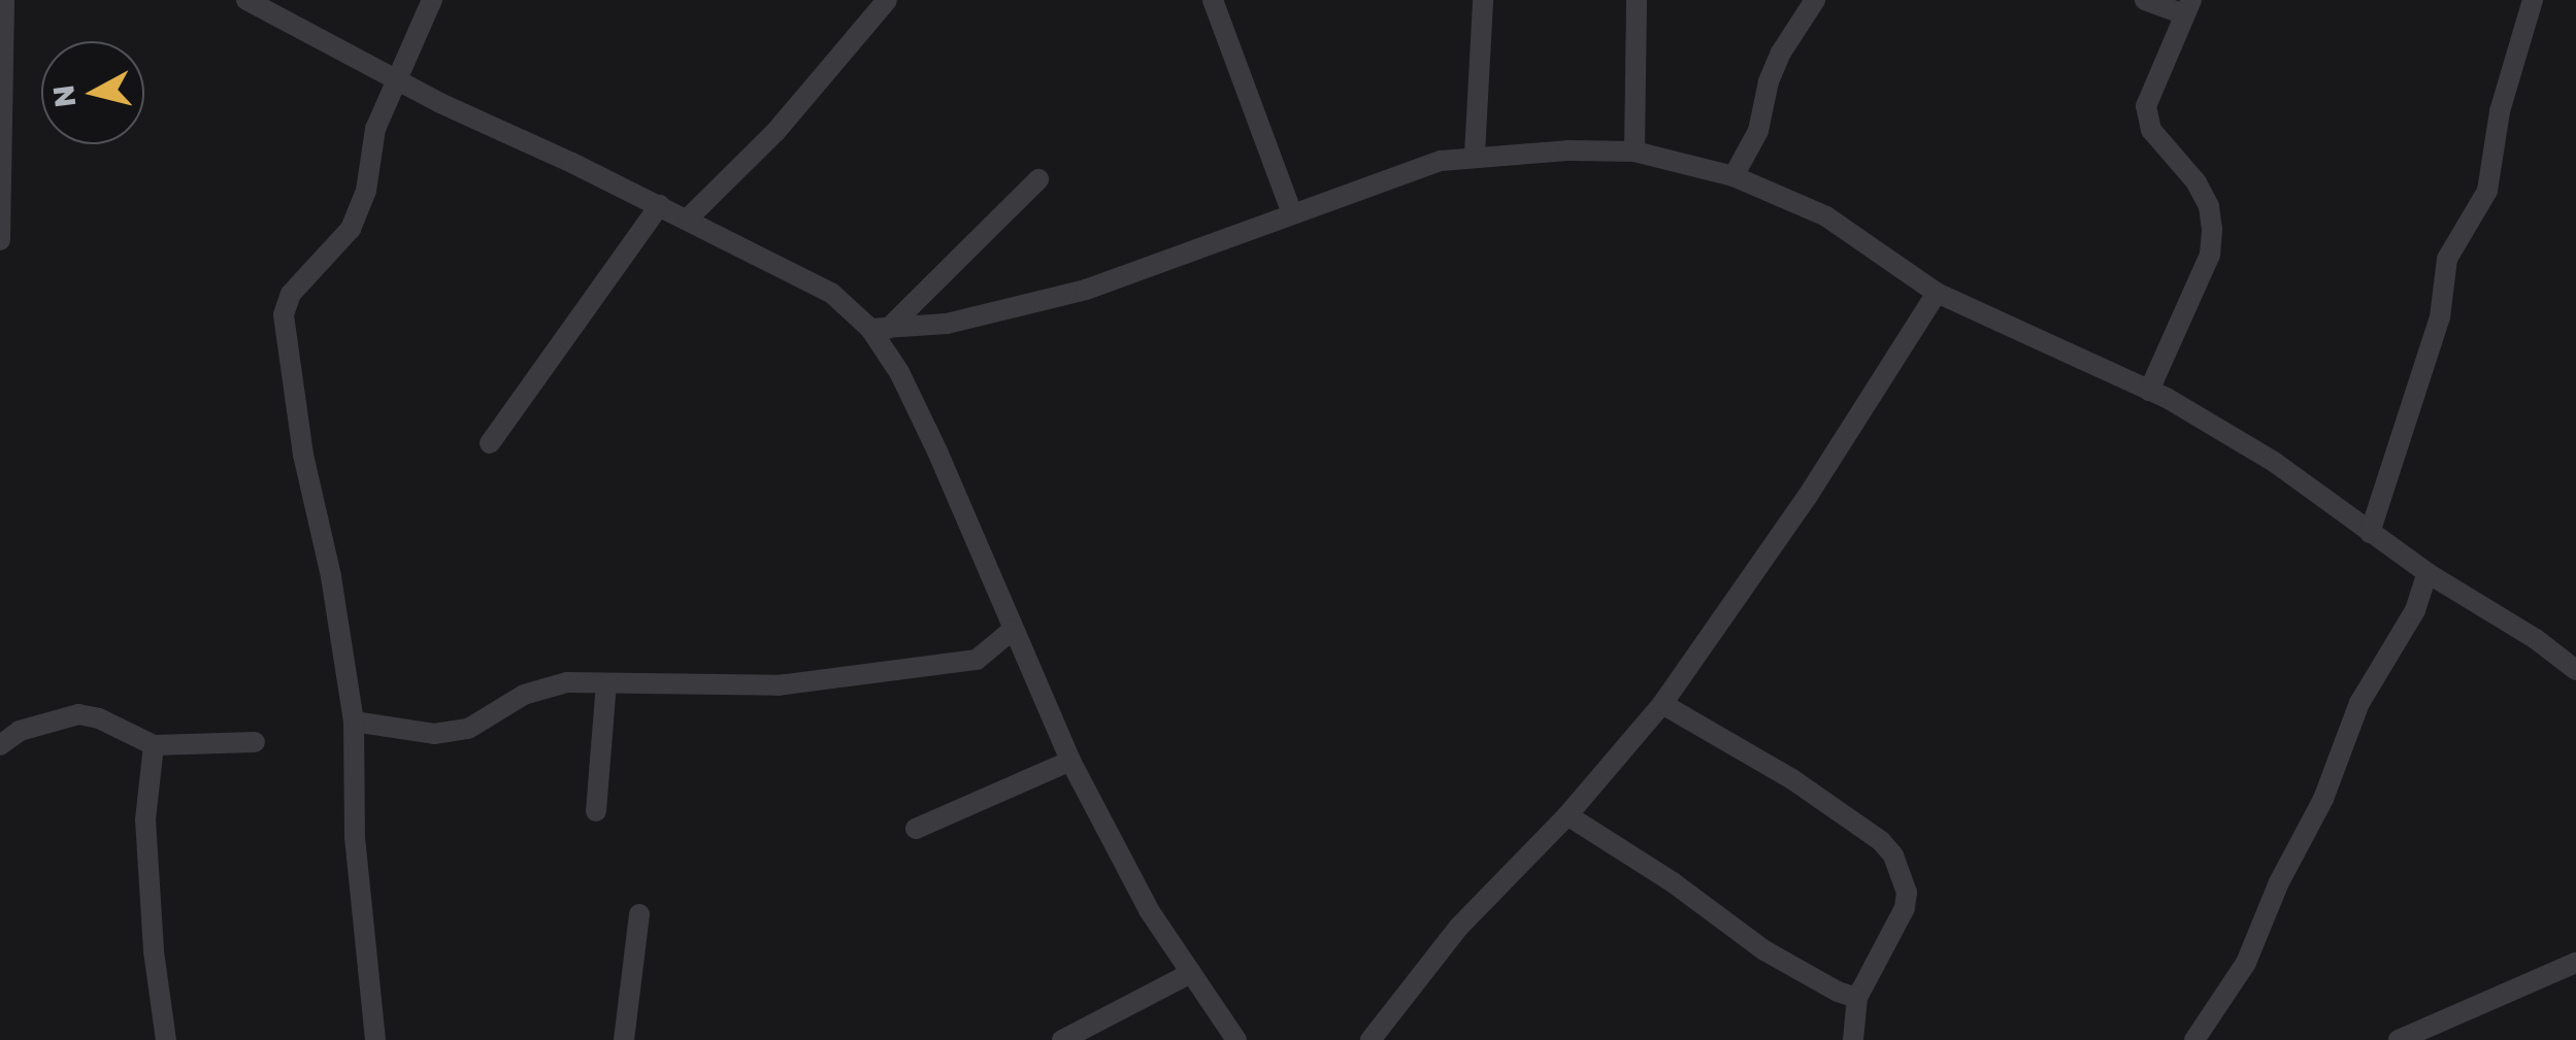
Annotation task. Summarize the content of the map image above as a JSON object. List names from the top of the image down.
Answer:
{
  "north": "left"
}
